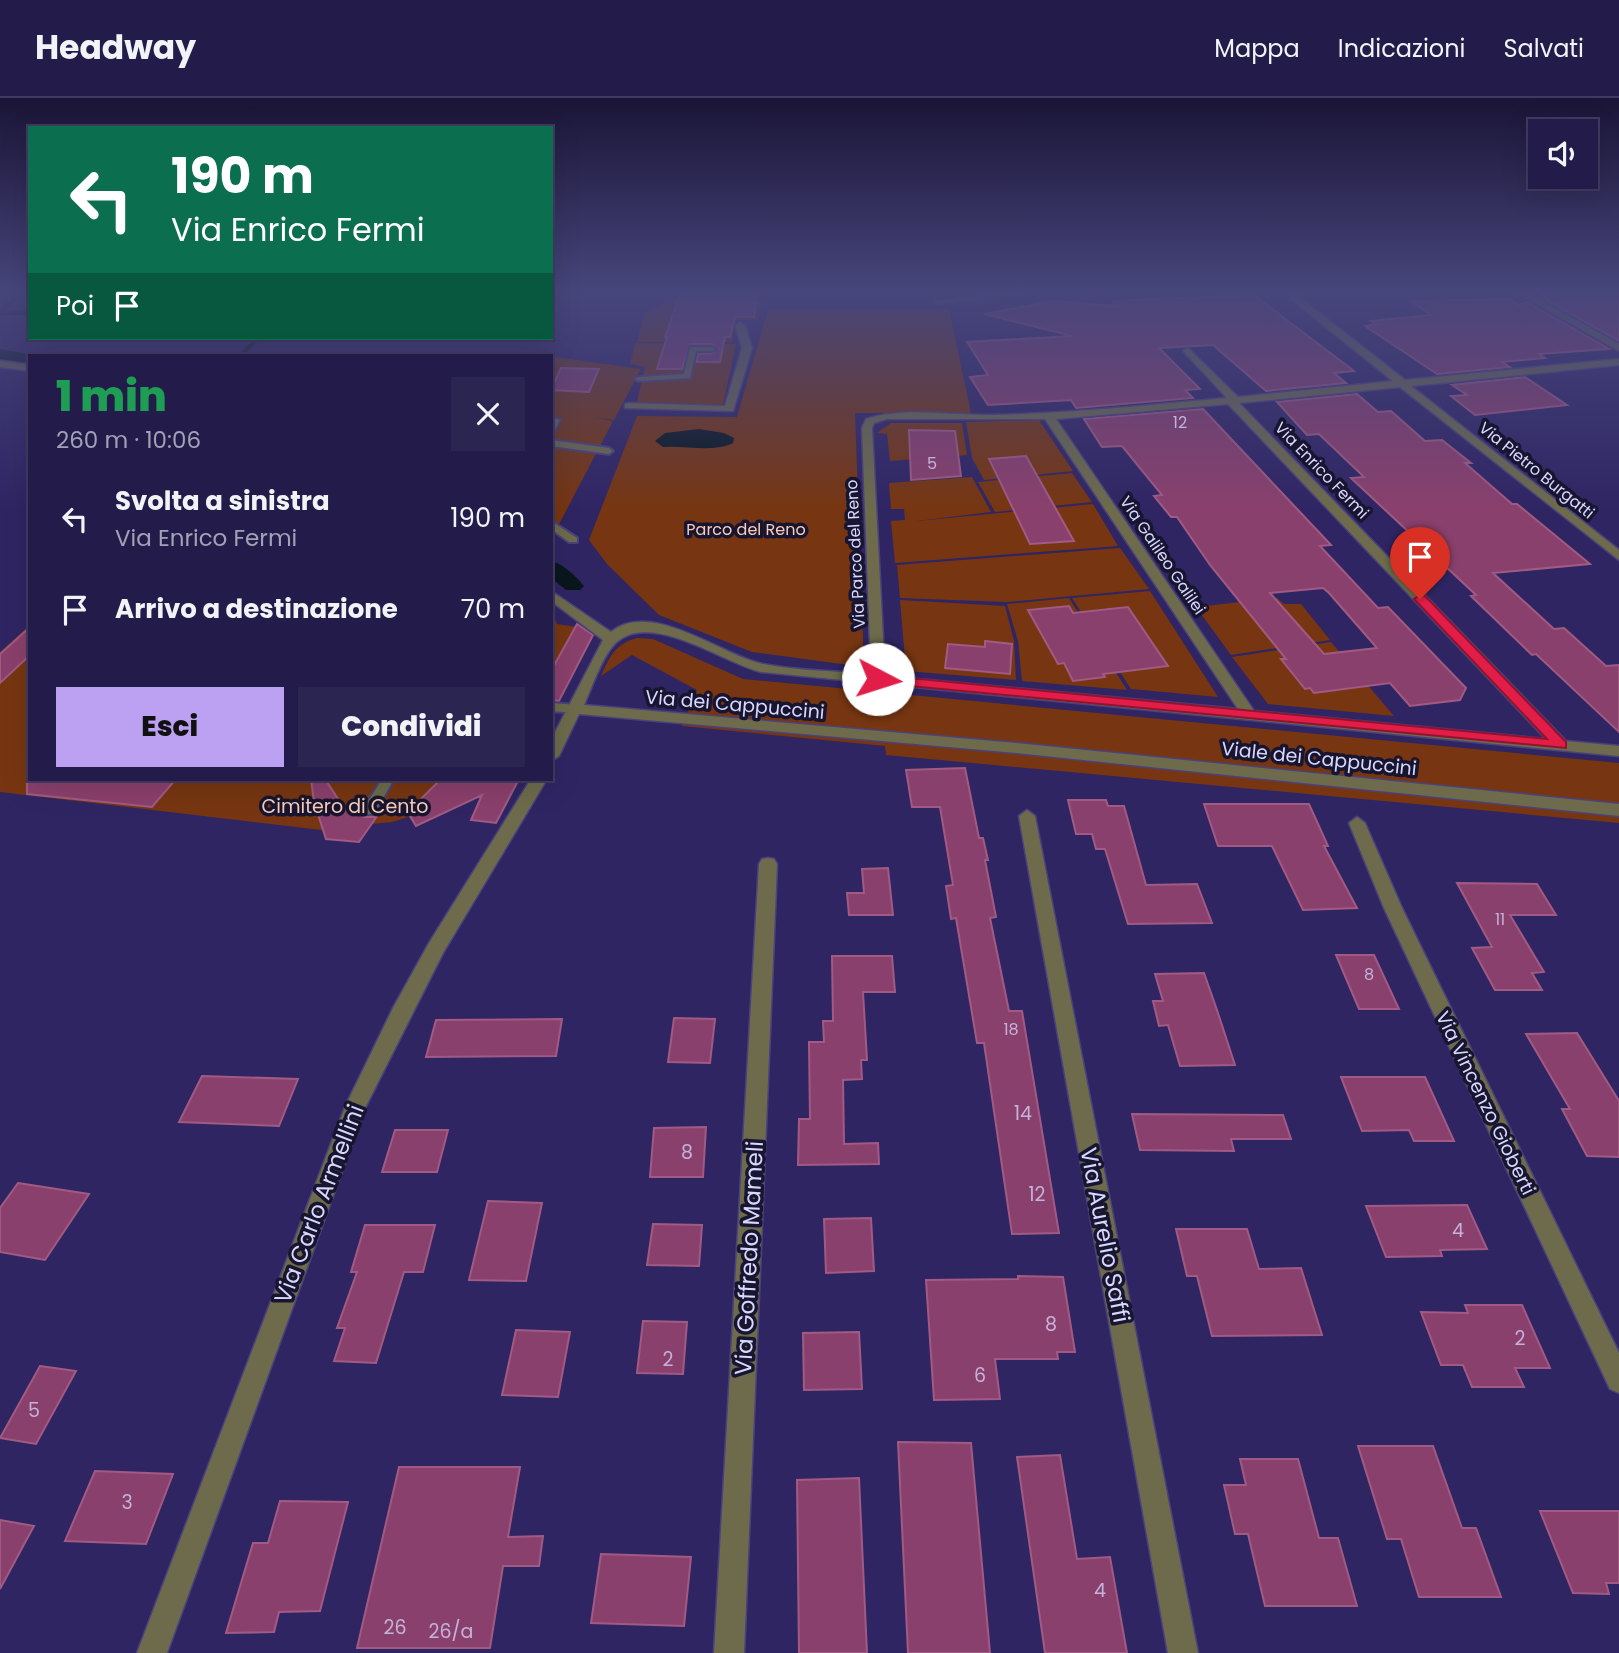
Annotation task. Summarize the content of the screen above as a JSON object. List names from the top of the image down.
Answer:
{
  "streets": {
    "street": [
      "Via Enrico Fermi",
      "Via Pietro Burgatti",
      "Via Parco del Reno",
      "Via Galileo Galilei",
      "Via dei Cappuccini",
      "Viale dei Cappuccini",
      "Via Vincenzo Gioberti",
      "Via Carlo Armellini",
      "Via Aurelio Saffi",
      "Via Goffredo Mameli"
    ]
  },
  "crossings": [
    ["Via Parco del Reno", "Via Galileo Galilei"],
    ["Via dei Cappuccini", "Viale dei Cappuccini"]
  ],
  "parks": ["Parco del Reno", "Cimitero di Cento"],
  "house_numbers": [
    "12",
    "5",
    "11",
    "8",
    "18",
    "14",
    "8",
    "12",
    "4",
    "8",
    "2",
    "2",
    "6",
    "5",
    "3",
    "4",
    "26",
    "26/a"
  ],
  "page": {
    "header": "Headway",
    "nav": ["Mappa", "Indicazioni", "Salvati"],
    "turn": ["190 m", "Via Enrico Fermi"],
    "then": "Poi",
    "heading": ["1 min", "260 m · 10:06"],
    "list": [
      {
        "name": "Svolta a sinistra",
        "note": "Via Enrico Fermi",
        "value": "190 m"
      },
      {
        "name": "Arrivo a destinazione",
        "value": "70 m"
      }
    ],
    "buttons": ["Esci", "Condividi"]
  }
}
